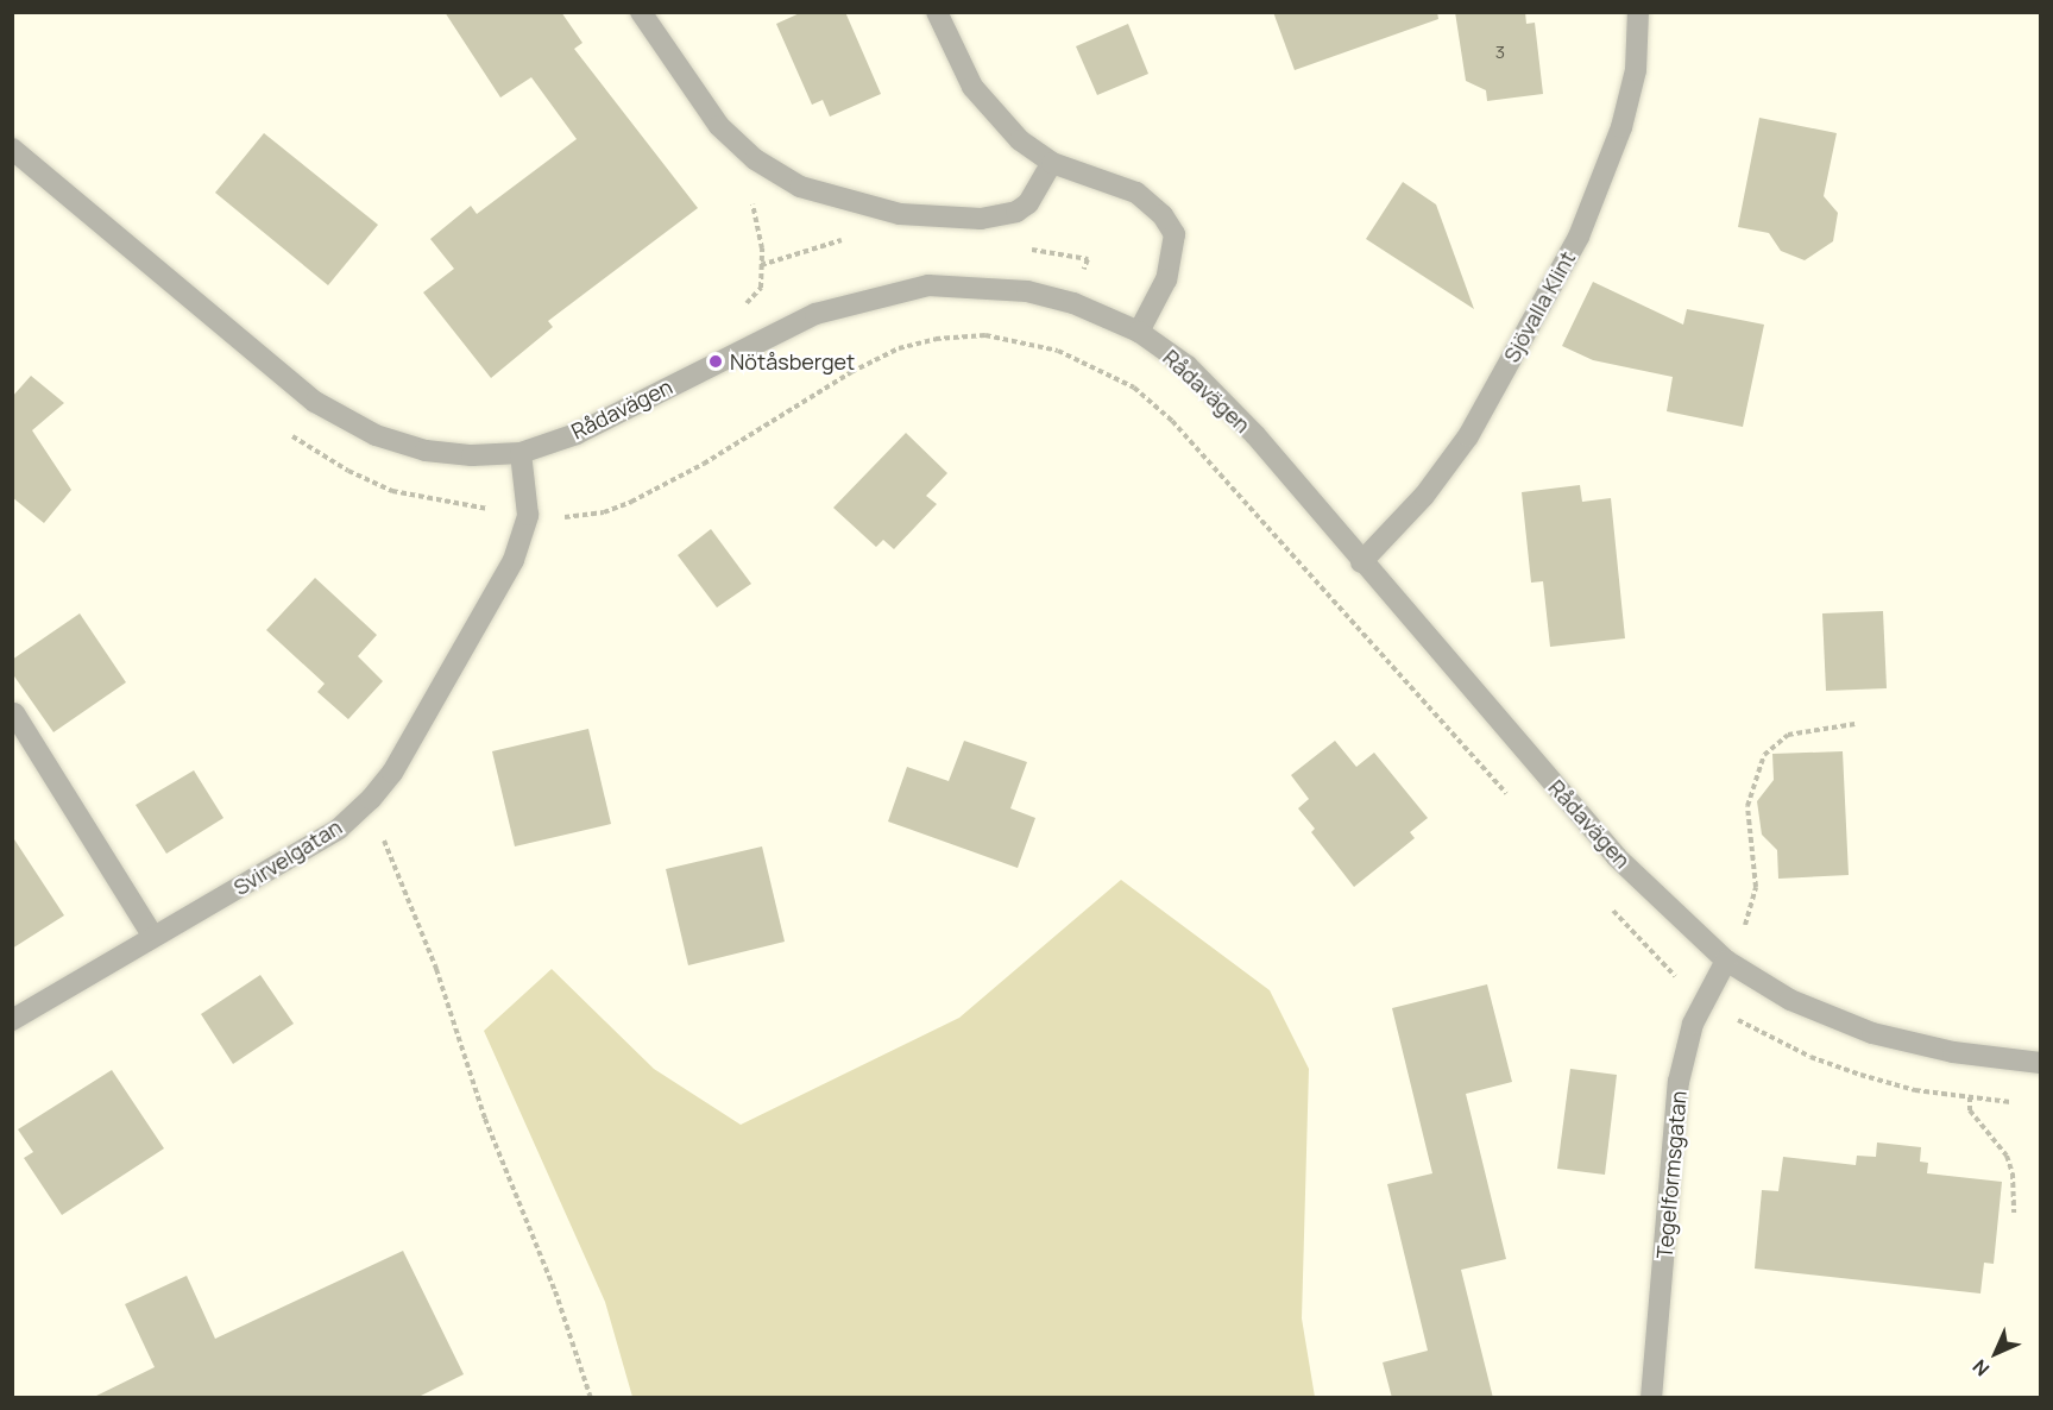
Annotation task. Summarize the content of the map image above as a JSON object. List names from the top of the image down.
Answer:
{
  "streets": {
    "street": [
      "Sjövalla Klint",
      "Rådavägen",
      "Svirvelgatan",
      "Tegelformsgatan"
    ]
  },
  "crossings": [
    ["Sjövalla Klint", "Rådavägen"],
    ["Rådavägen", "Svirvelgatan"],
    ["Rådavägen", "Tegelformsgatan"]
  ],
  "places": ["Nötåsberget"],
  "house_numbers": ["3"],
  "north": "bottom left"
}
